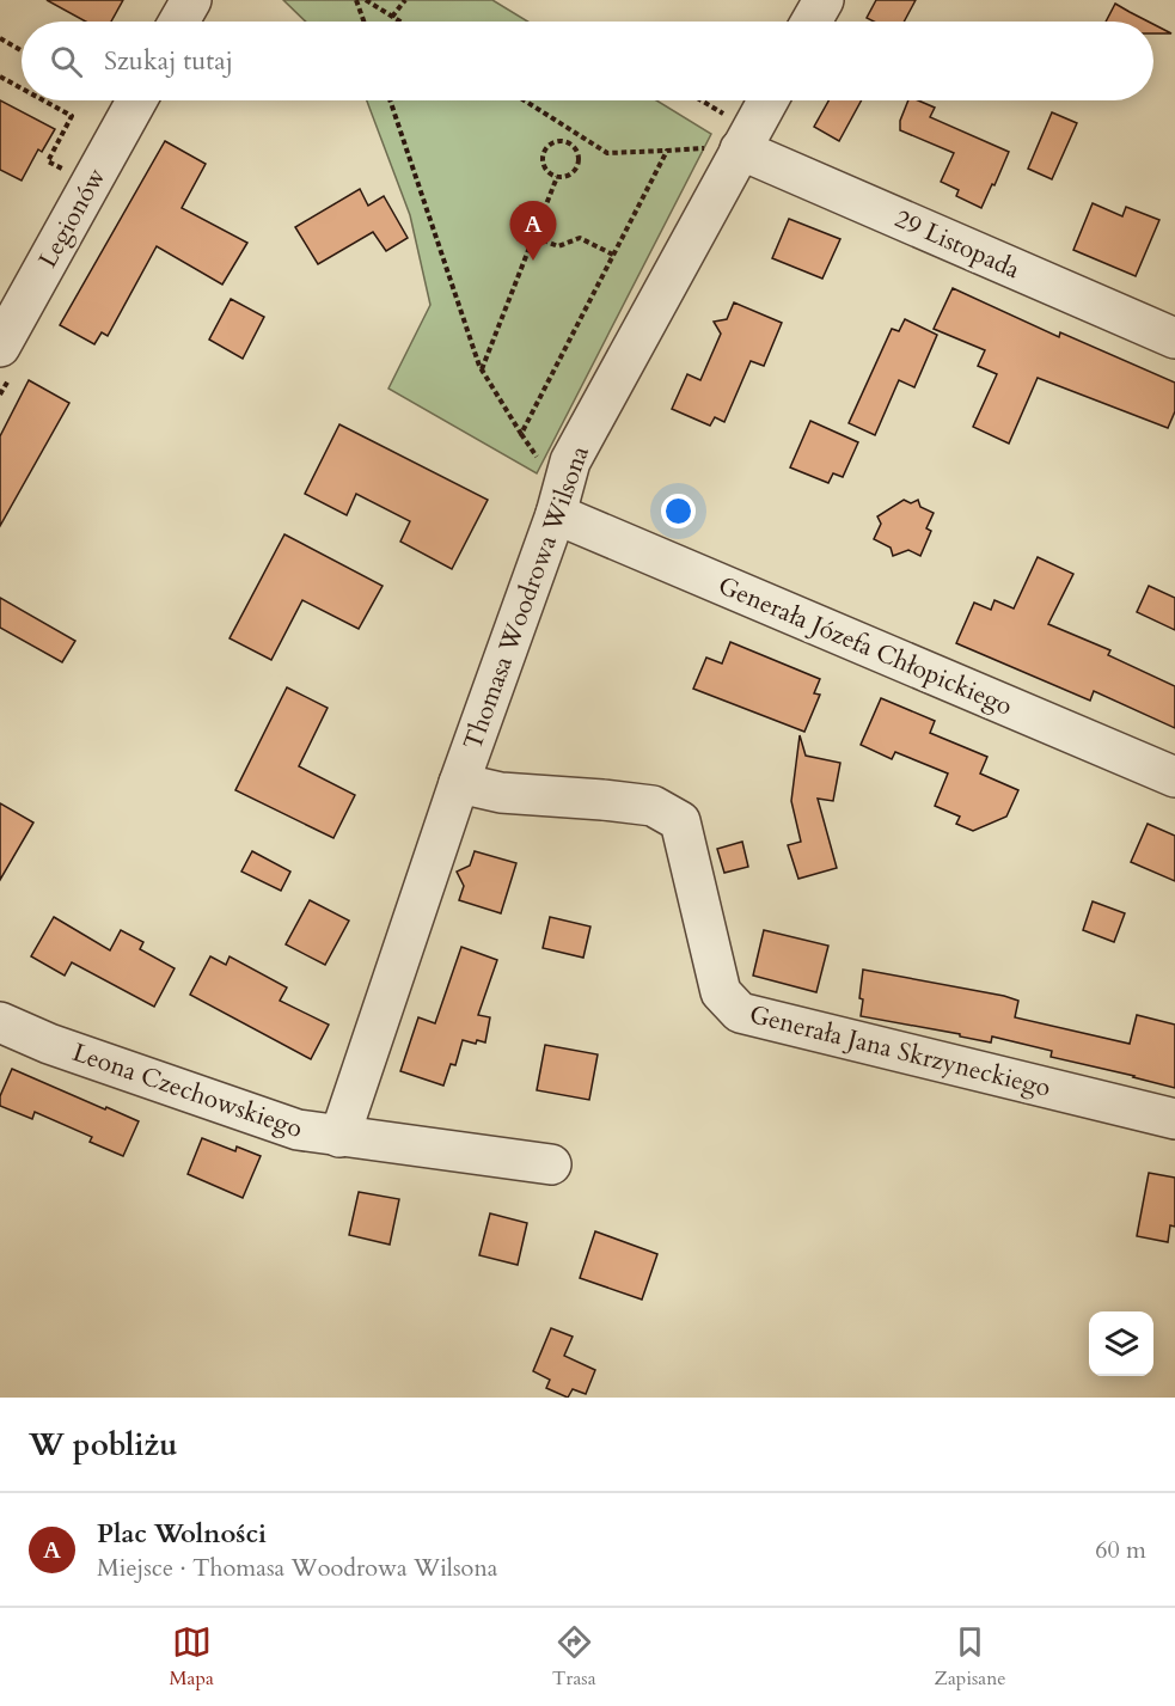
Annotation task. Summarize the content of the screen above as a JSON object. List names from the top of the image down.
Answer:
{
  "streets": {
    "street": [
      "Legionów",
      "29 Listopada",
      "Thomasa Woodrowa Wilsona",
      "Generała Józefa Chłopickiego",
      "Generała Jana Skrzyneckiego",
      "Leona Czechowskiego"
    ]
  },
  "crossings": [
    ["29 Listopada", "Thomasa Woodrowa Wilsona"],
    ["Thomasa Woodrowa Wilsona", "Generała Józefa Chłopickiego"],
    ["Thomasa Woodrowa Wilsona", "Generała Jana Skrzyneckiego"],
    ["Thomasa Woodrowa Wilsona", "Leona Czechowskiego"]
  ],
  "page": {
    "search": "Szukaj tutaj",
    "pins": "A",
    "heading": "W pobliżu",
    "list": [
      {
        "mark": "A",
        "name": "Plac Wolności",
        "note": "Miejsce · Thomasa Woodrowa Wilsona",
        "value": "60 m"
      }
    ],
    "nav": ["Mapa", "Trasa", "Zapisane"]
  }
}
